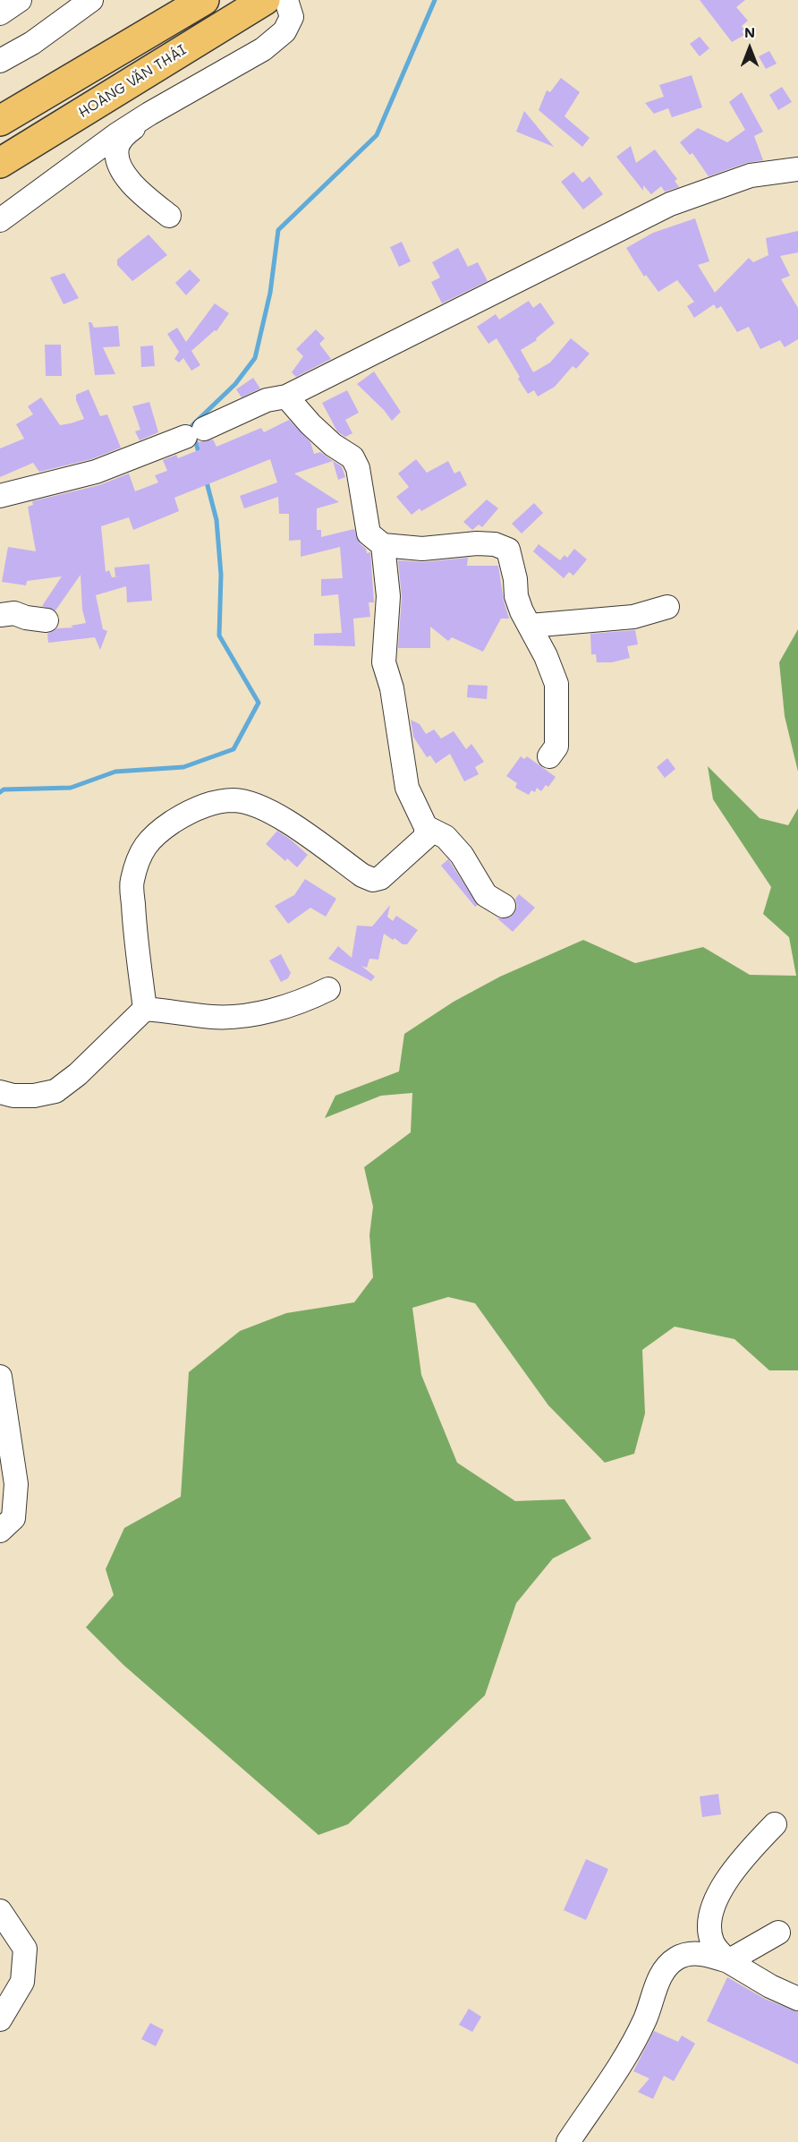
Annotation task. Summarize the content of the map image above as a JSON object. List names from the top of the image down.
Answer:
{
  "streets": {
    "main road": ["HOÀNG VĂN THÁI"]
  },
  "north": "top"
}
